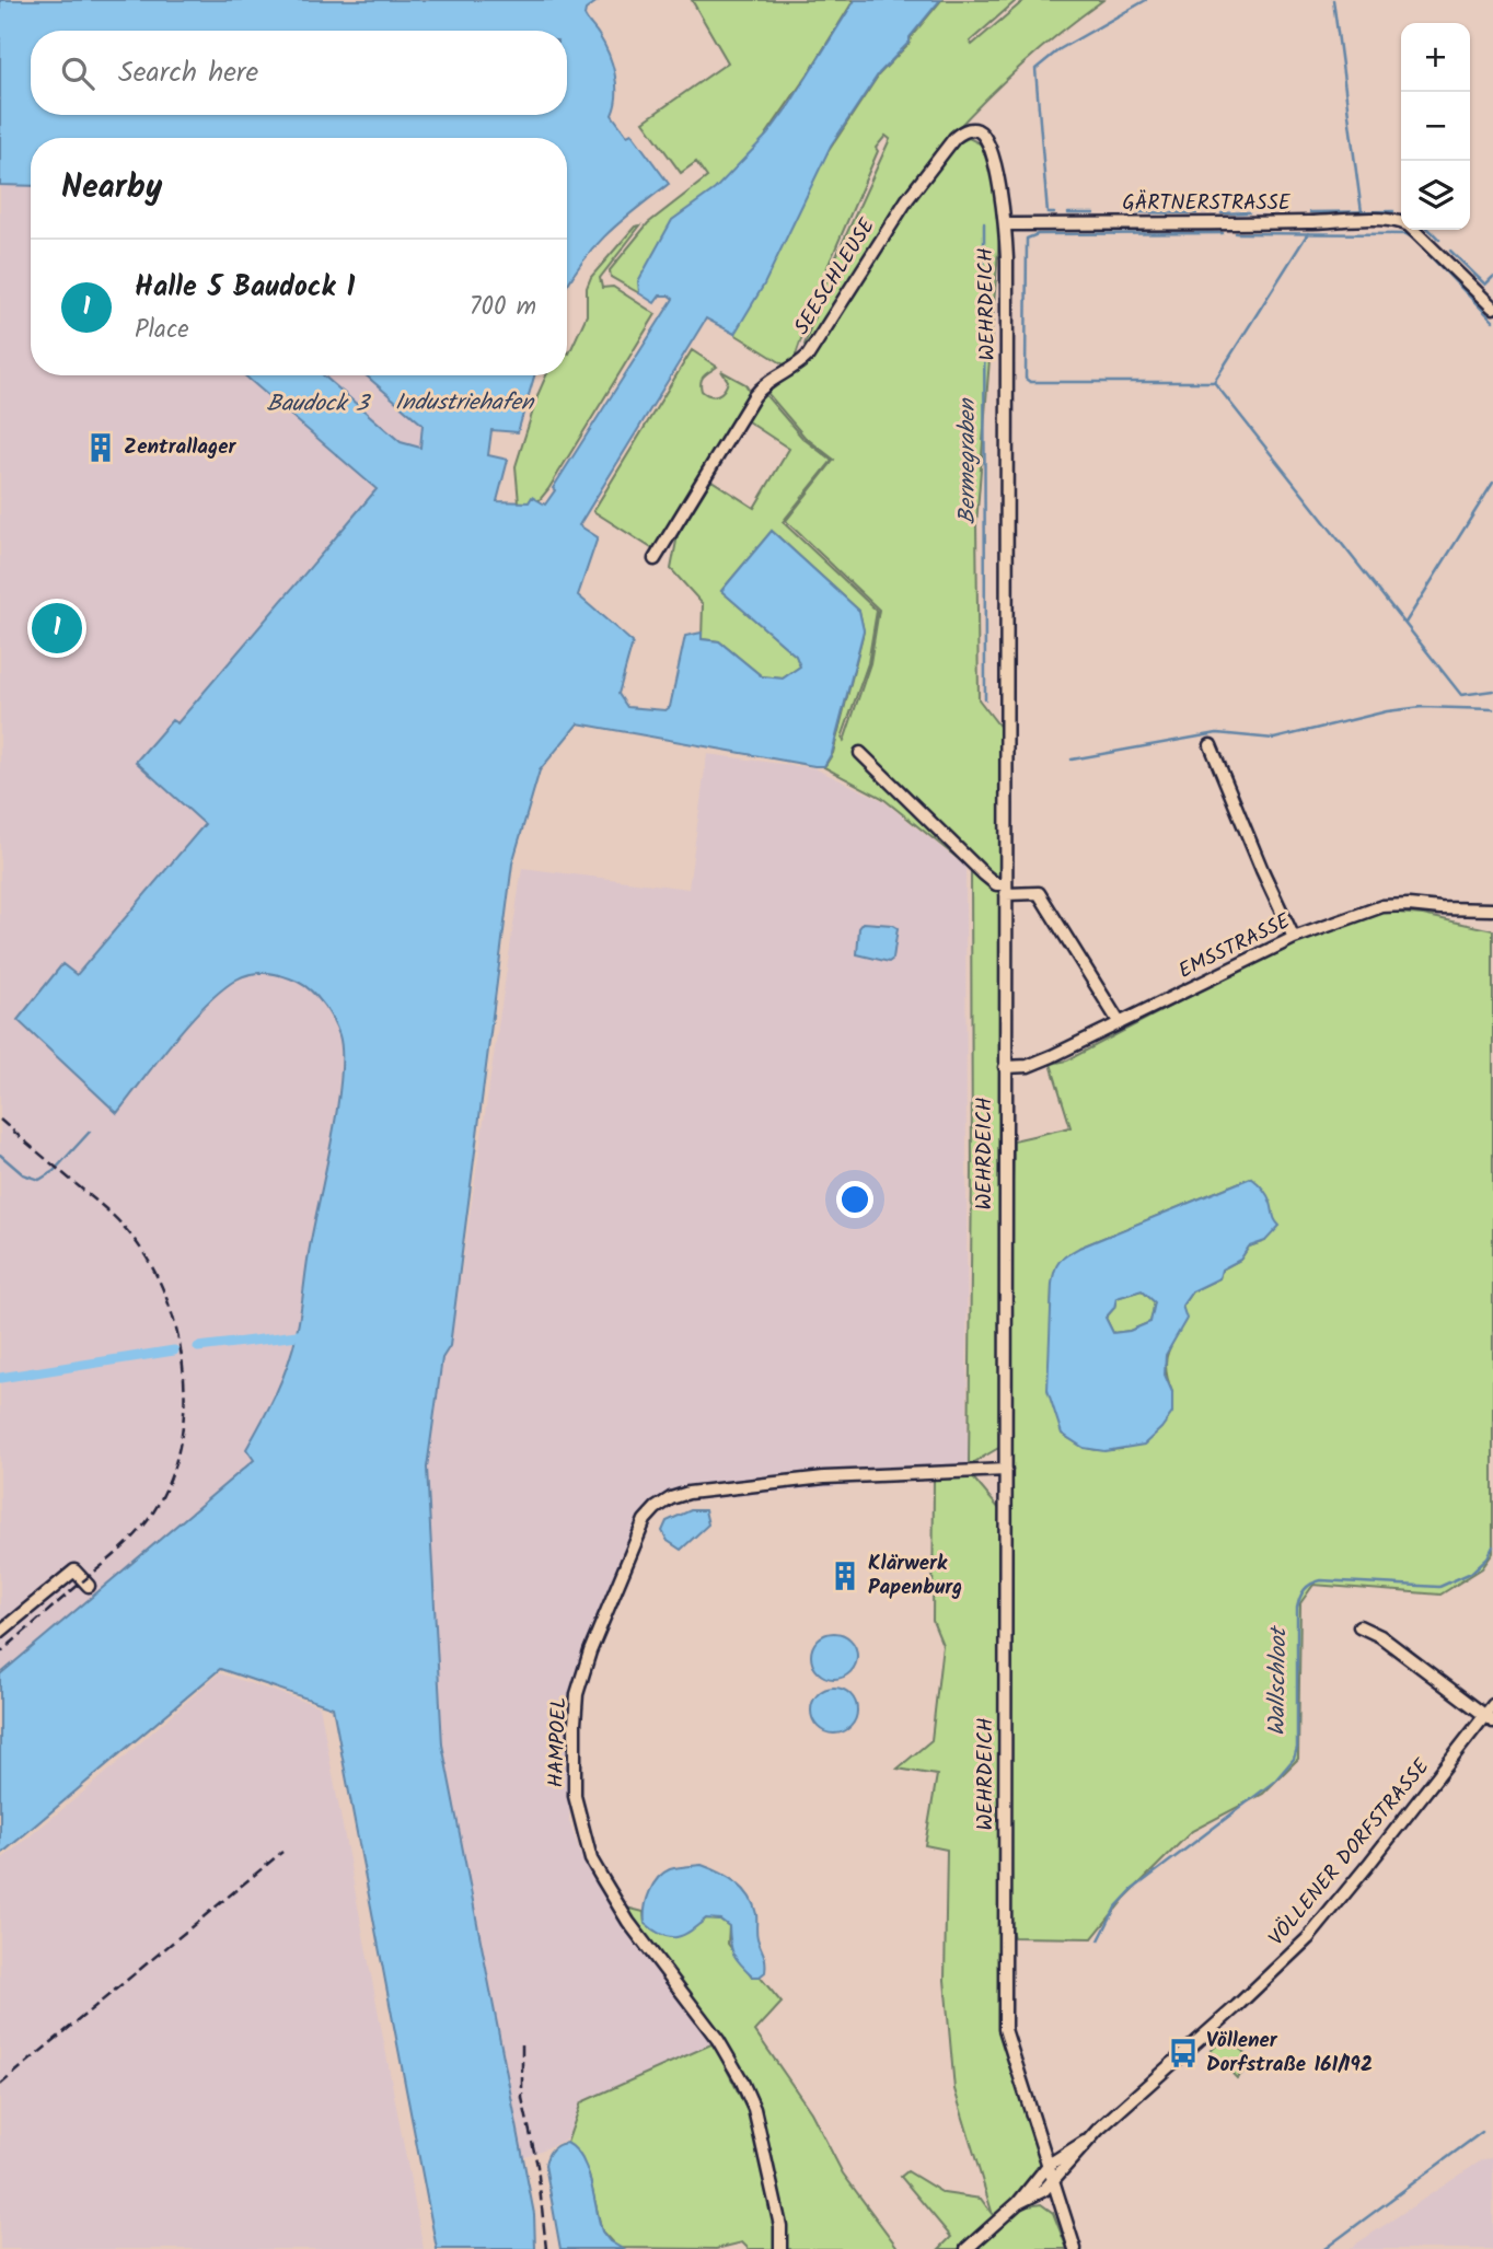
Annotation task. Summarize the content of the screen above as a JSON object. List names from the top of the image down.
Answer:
{
  "streets": {
    "street": [
      "GÄRTNERSTRASSE",
      "SEESCHLEUSE",
      "WEHRDEICH",
      "EMSSTRASSE",
      "HAMPOEL",
      "VÖLLENER DORFSTRASSE"
    ]
  },
  "crossings": [
    ["GÄRTNERSTRASSE", "WEHRDEICH"],
    ["SEESCHLEUSE", "WEHRDEICH"],
    ["WEHRDEICH", "EMSSTRASSE"],
    ["WEHRDEICH", "HAMPOEL"],
    ["WEHRDEICH", "VÖLLENER DORFSTRASSE"]
  ],
  "water": [
    "Industriehafen",
    "Baudock 3",
    "Bermegraben",
    "Wallschloot"
  ],
  "places": {
    "building": ["Zentrallager", "Klärwerk Papenburg"],
    "bus stop": ["Völlener Dorfstraße 161/192"]
  },
  "page": {
    "map_buttons": ["+", "−"],
    "search": "Search here",
    "heading": "Nearby",
    "list": [
      {
        "mark": "1",
        "name": "Halle 5 Baudock 1",
        "note": "Place",
        "value": "700 m"
      }
    ],
    "pins": "1"
  }
}
